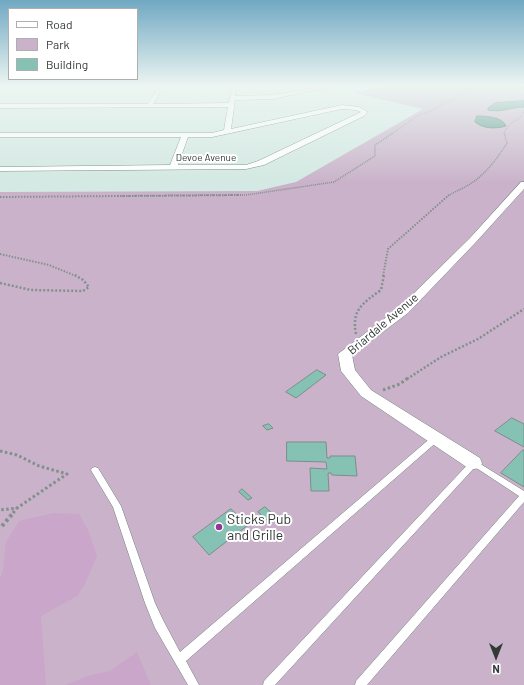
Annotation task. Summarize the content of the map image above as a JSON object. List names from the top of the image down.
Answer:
{
  "streets": {
    "street": ["Devoe Avenue", "Briardale Avenue"]
  },
  "places": ["Sticks Pub and Grille"],
  "legend": ["Road", "Park", "Building"],
  "north": "bottom"
}
